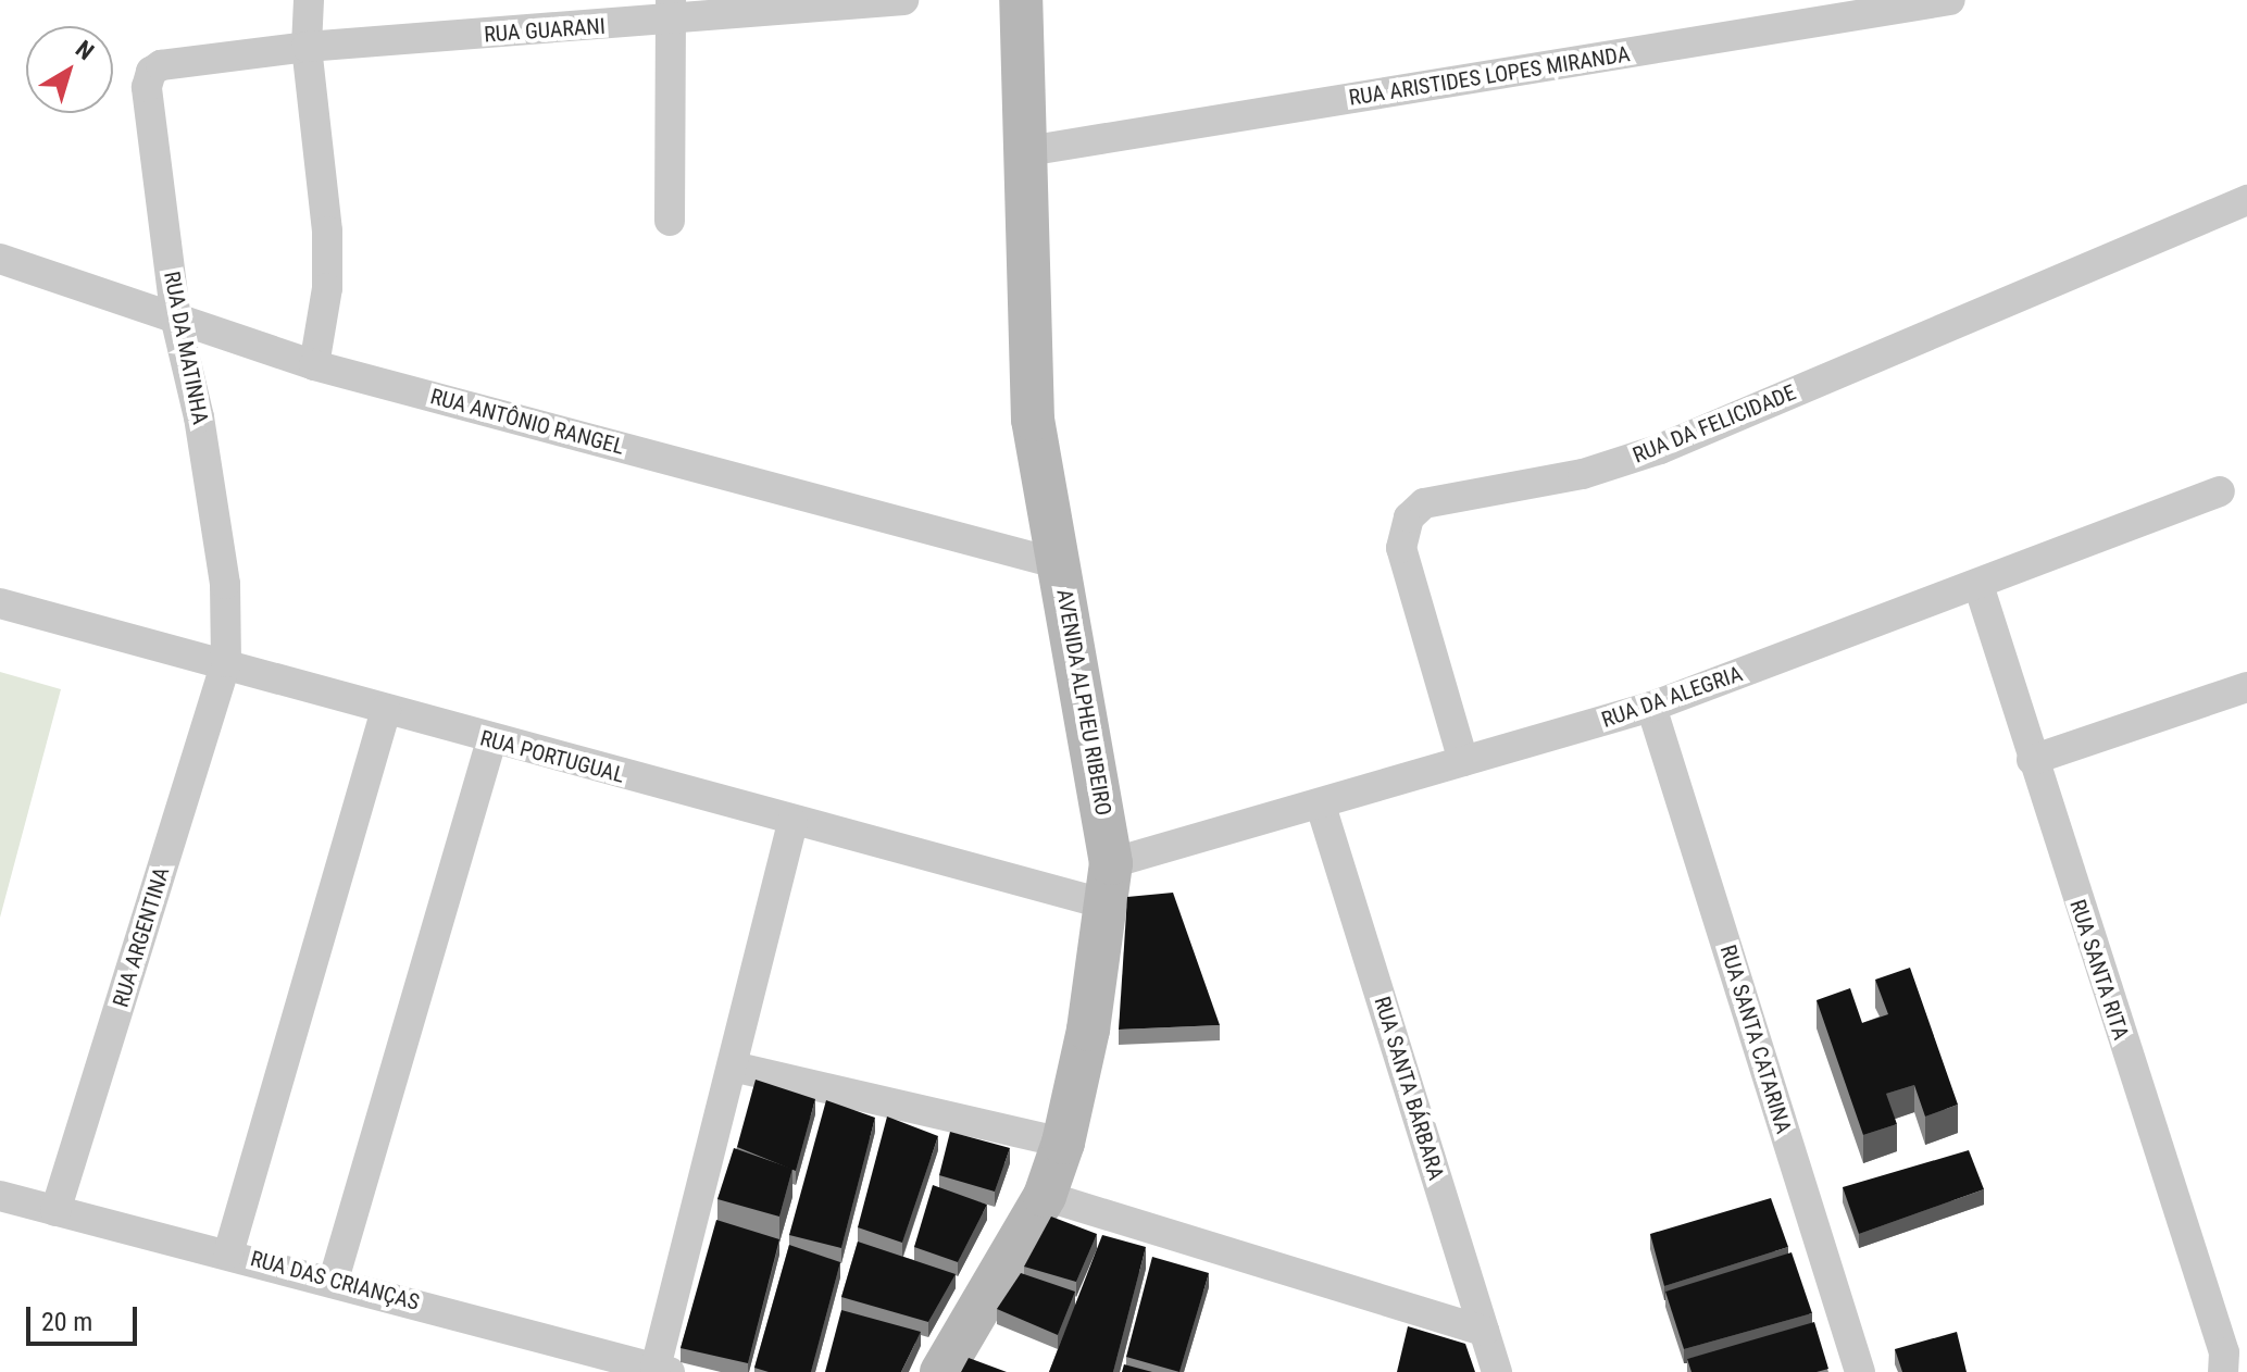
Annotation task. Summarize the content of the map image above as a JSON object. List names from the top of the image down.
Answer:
{
  "streets": {
    "street": [
      "RUA GUARANI",
      "RUA ARISTIDES LOPES MIRANDA",
      "RUA DA MATINHA",
      "RUA ANTÔNIO RANGEL",
      "RUA DA FELICIDADE",
      "RUA DA ALEGRIA",
      "AVENIDA ALPHEU RIBEIRO",
      "RUA PORTUGUAL",
      "RUA ARGENTINA",
      "RUA SANTA RITA",
      "RUA SANTA CATARINA",
      "RUA SANTA BÁRBARA",
      "RUA DAS CRIANÇAS"
    ]
  },
  "crossings": [
    ["RUA GUARANI", "RUA DA MATINHA"],
    ["RUA ARISTIDES LOPES MIRANDA", "AVENIDA ALPHEU RIBEIRO"],
    ["RUA DA MATINHA", "RUA ANTÔNIO RANGEL"],
    ["RUA DA MATINHA", "RUA PORTUGUAL"],
    ["RUA DA MATINHA", "RUA ARGENTINA"],
    ["RUA ANTÔNIO RANGEL", "AVENIDA ALPHEU RIBEIRO"],
    ["RUA DA FELICIDADE", "RUA DA ALEGRIA"],
    ["RUA DA ALEGRIA", "AVENIDA ALPHEU RIBEIRO"],
    ["RUA DA ALEGRIA", "RUA PORTUGUAL"],
    ["RUA DA ALEGRIA", "RUA SANTA RITA"],
    ["RUA DA ALEGRIA", "RUA SANTA CATARINA"],
    ["RUA DA ALEGRIA", "RUA SANTA BÁRBARA"],
    ["AVENIDA ALPHEU RIBEIRO", "RUA PORTUGUAL"],
    ["RUA PORTUGUAL", "RUA ARGENTINA"],
    ["RUA ARGENTINA", "RUA DAS CRIANÇAS"]
  ],
  "scale_bar": "20 m",
  "north": "top right"
}
